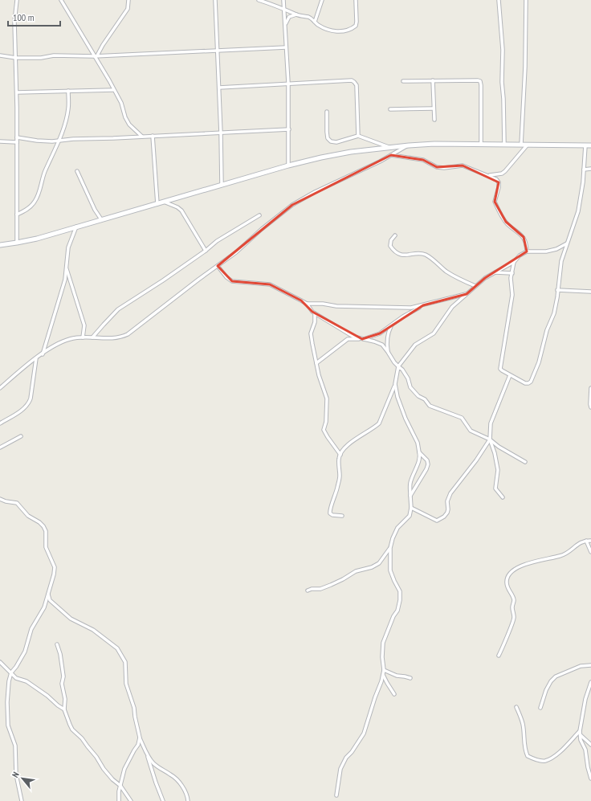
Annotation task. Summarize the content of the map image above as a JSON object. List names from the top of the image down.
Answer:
{
  "scale_bar": "100 m",
  "north": "top left"
}
